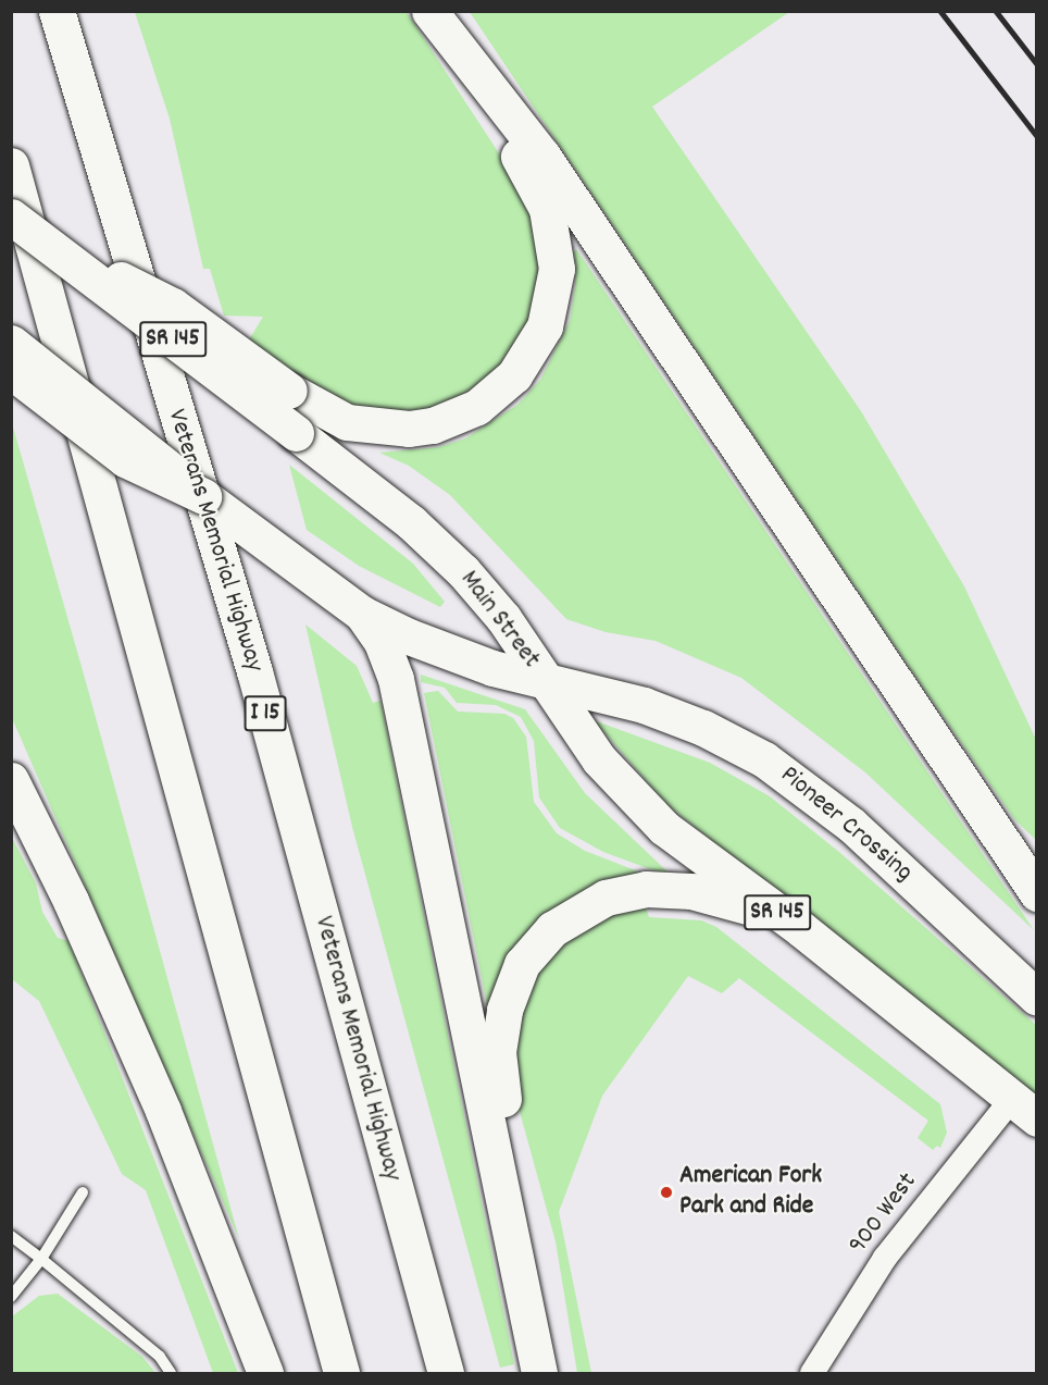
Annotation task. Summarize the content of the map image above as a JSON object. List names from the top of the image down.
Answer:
{
  "streets": {
    "main road": [
      "SR 145",
      "Veterans Memorial Highway",
      "Main Street",
      "I 15",
      "Pioneer Crossing"
    ],
    "street": ["900 West"]
  },
  "crossings": [
    ["SR 145", "Main Street"],
    ["SR 145", "Pioneer Crossing"],
    ["SR 145", "900 West"],
    ["Main Street", "Pioneer Crossing"]
  ],
  "places": ["American Fork Park and Ride"]
}
